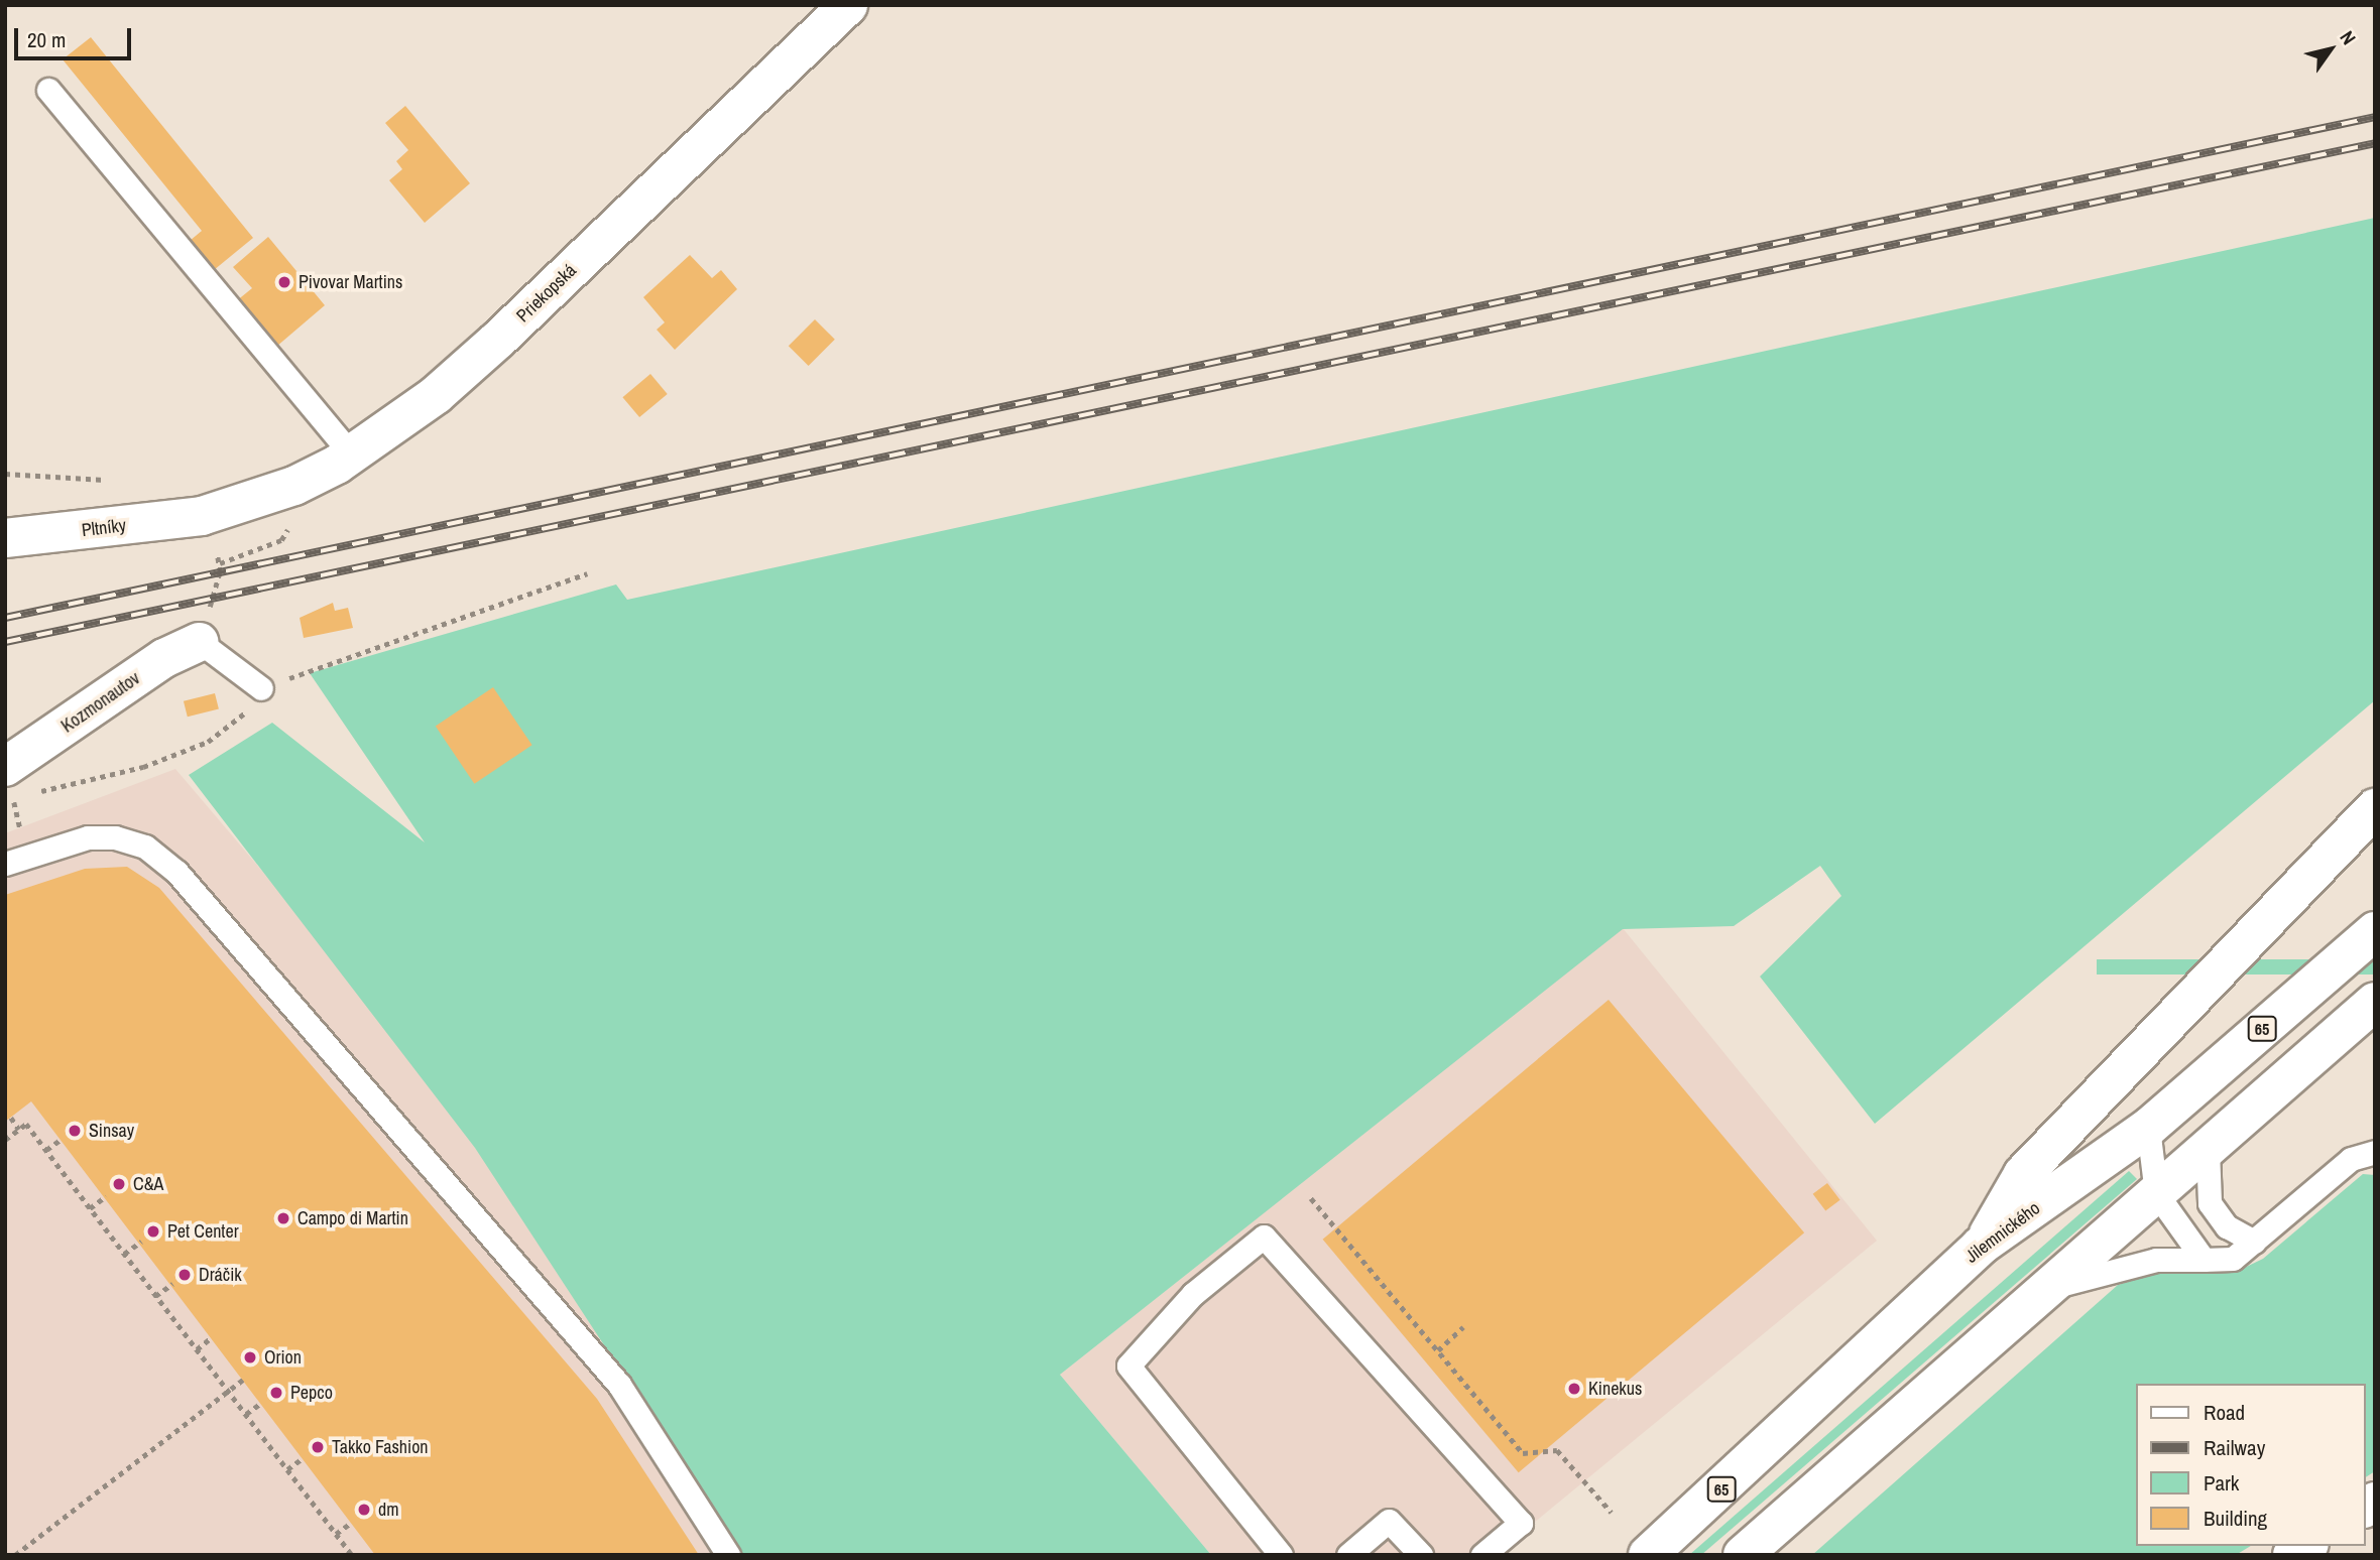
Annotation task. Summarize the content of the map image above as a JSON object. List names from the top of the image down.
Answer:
{
  "streets": {
    "main road": [
      "Priekopská",
      "Pltníky",
      "Kozmonautov",
      "65",
      "Jilemnického"
    ]
  },
  "crossings": [
    ["Priekopská", "Pltníky"]
  ],
  "places": [
    "Pivovar Martins",
    "Sinsay",
    "C&A",
    "Campo di Martin",
    "Pet Center",
    "Dráčik",
    "Orion",
    "Kinekus",
    "Pepco",
    "Takko Fashion",
    "dm"
  ],
  "legend": [
    "Road",
    "Railway",
    "Park",
    "Building"
  ],
  "scale_bar": "20 m",
  "north": "top right"
}
